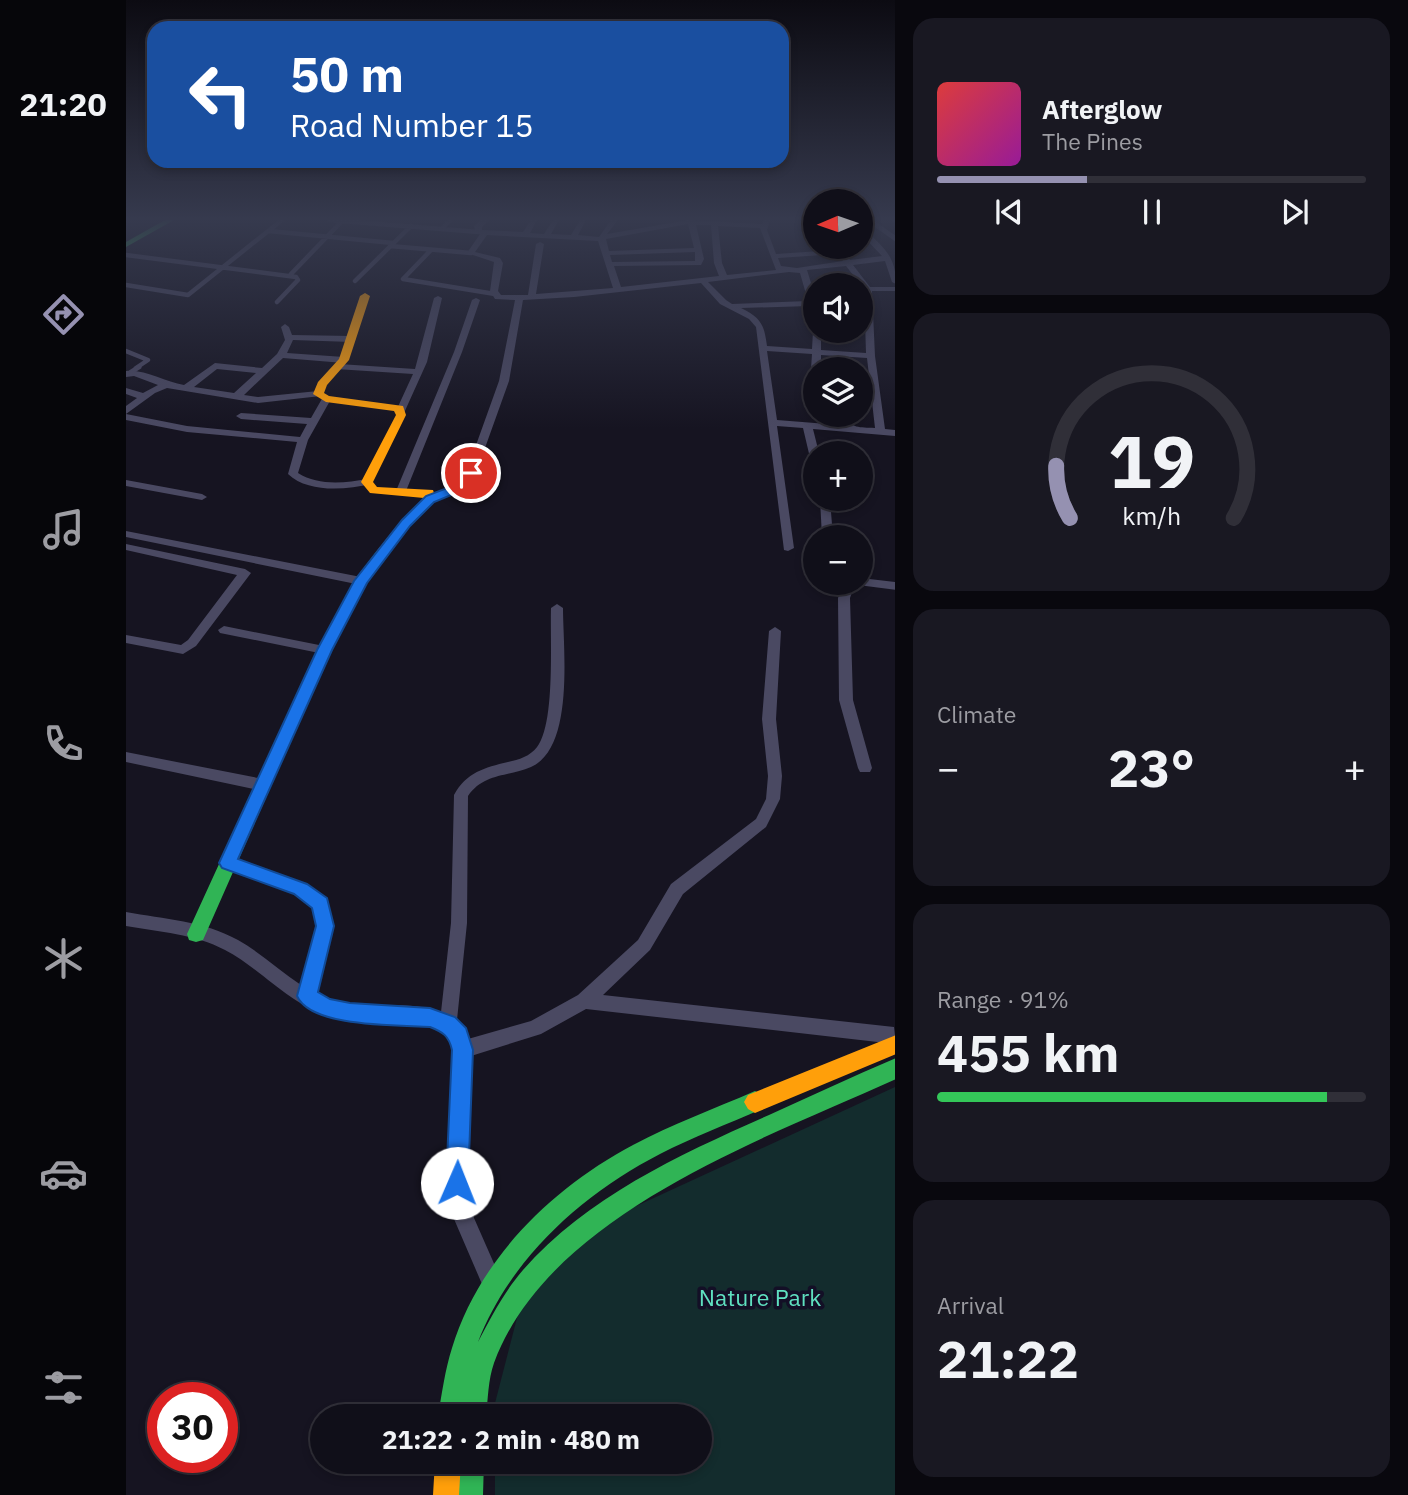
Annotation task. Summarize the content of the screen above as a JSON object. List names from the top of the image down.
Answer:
{
  "parks": ["Nature Park"],
  "north": "left",
  "page": {
    "tabs": "21:20",
    "turn": ["50 m", "Road Number 15"],
    "song": ["Afterglow", "The Pines"],
    "map_buttons": ["+", "−"],
    "tile": [
      "Climate",
      ["Range · 91%", "455 km"],
      ["Arrival", "21:22"]
    ],
    "heat": ["−", "23°", "+"],
    "limit": "30",
    "trip": "21:22 · 2 min · 480 m",
    "gauge": ["19", "km/h"]
  }
}
